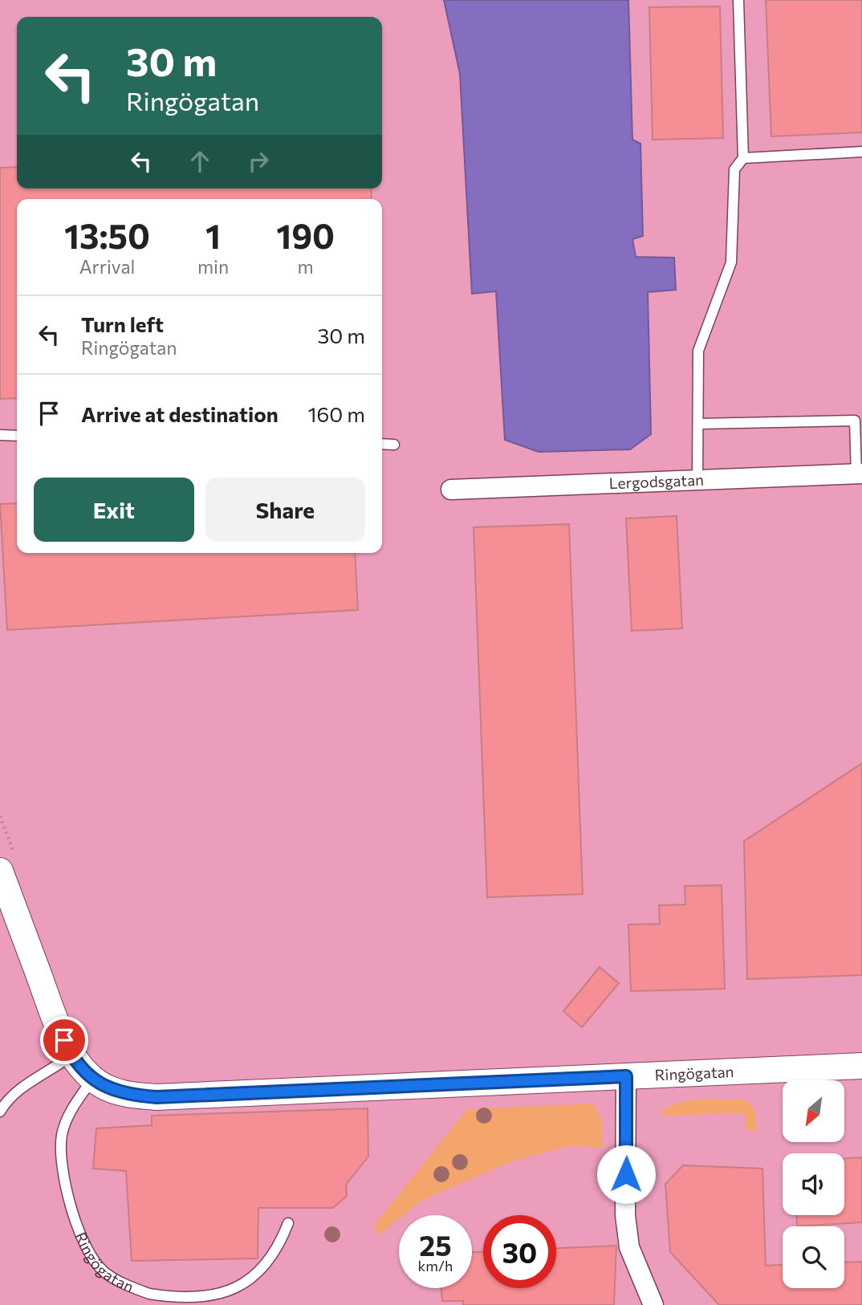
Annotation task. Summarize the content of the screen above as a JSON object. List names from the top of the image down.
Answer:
{
  "streets": {
    "street": ["Lergodsgatan", "Ringögatan"]
  },
  "north": "bottom left",
  "page": {
    "turn": ["30 m", "Ringögatan"],
    "eta": [
      "13:50",
      "Arrival",
      "1",
      "min",
      "190",
      "m"
    ],
    "list": [
      {
        "name": "Turn left",
        "note": "Ringögatan",
        "value": "30 m"
      },
      {
        "name": "Arrive at destination",
        "value": "160 m"
      }
    ],
    "buttons": ["Exit", "Share"],
    "speed": "25 km/h",
    "limit": "30"
  }
}
